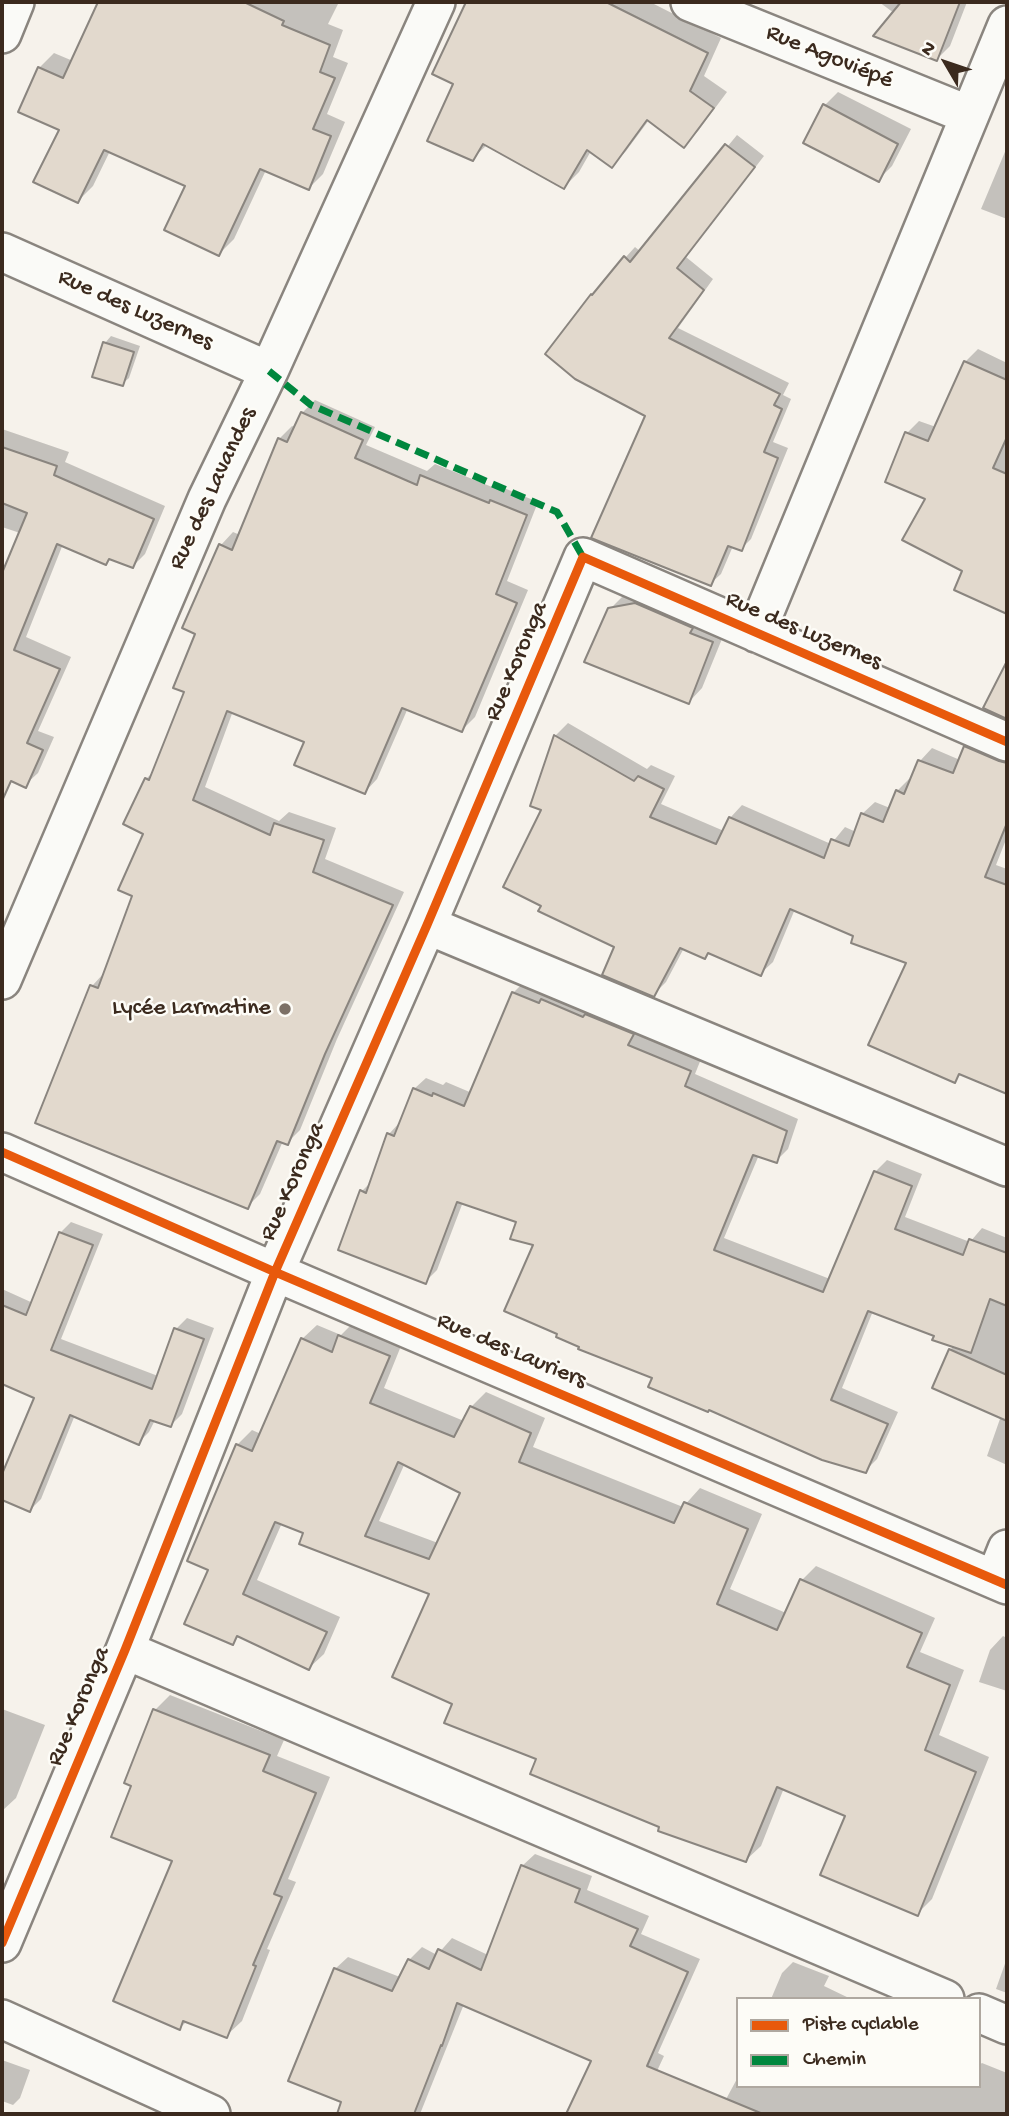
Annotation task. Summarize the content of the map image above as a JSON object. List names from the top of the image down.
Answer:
{
  "streets": {
    "street": [
      "Rue Agoviépé",
      "Rue des Luzernes",
      "Rue des Lavandes",
      "Rue Koronga",
      "Rue des Lauriers"
    ]
  },
  "crossings": [
    ["Rue des Luzernes", "Rue des Lavandes"],
    ["Rue des Luzernes", "Rue Koronga"],
    ["Rue Koronga", "Rue des Lauriers"]
  ],
  "places": ["Lycée Larmatine"],
  "legend": ["Piste cyclable", "Chemin"],
  "north": "top left"
}
